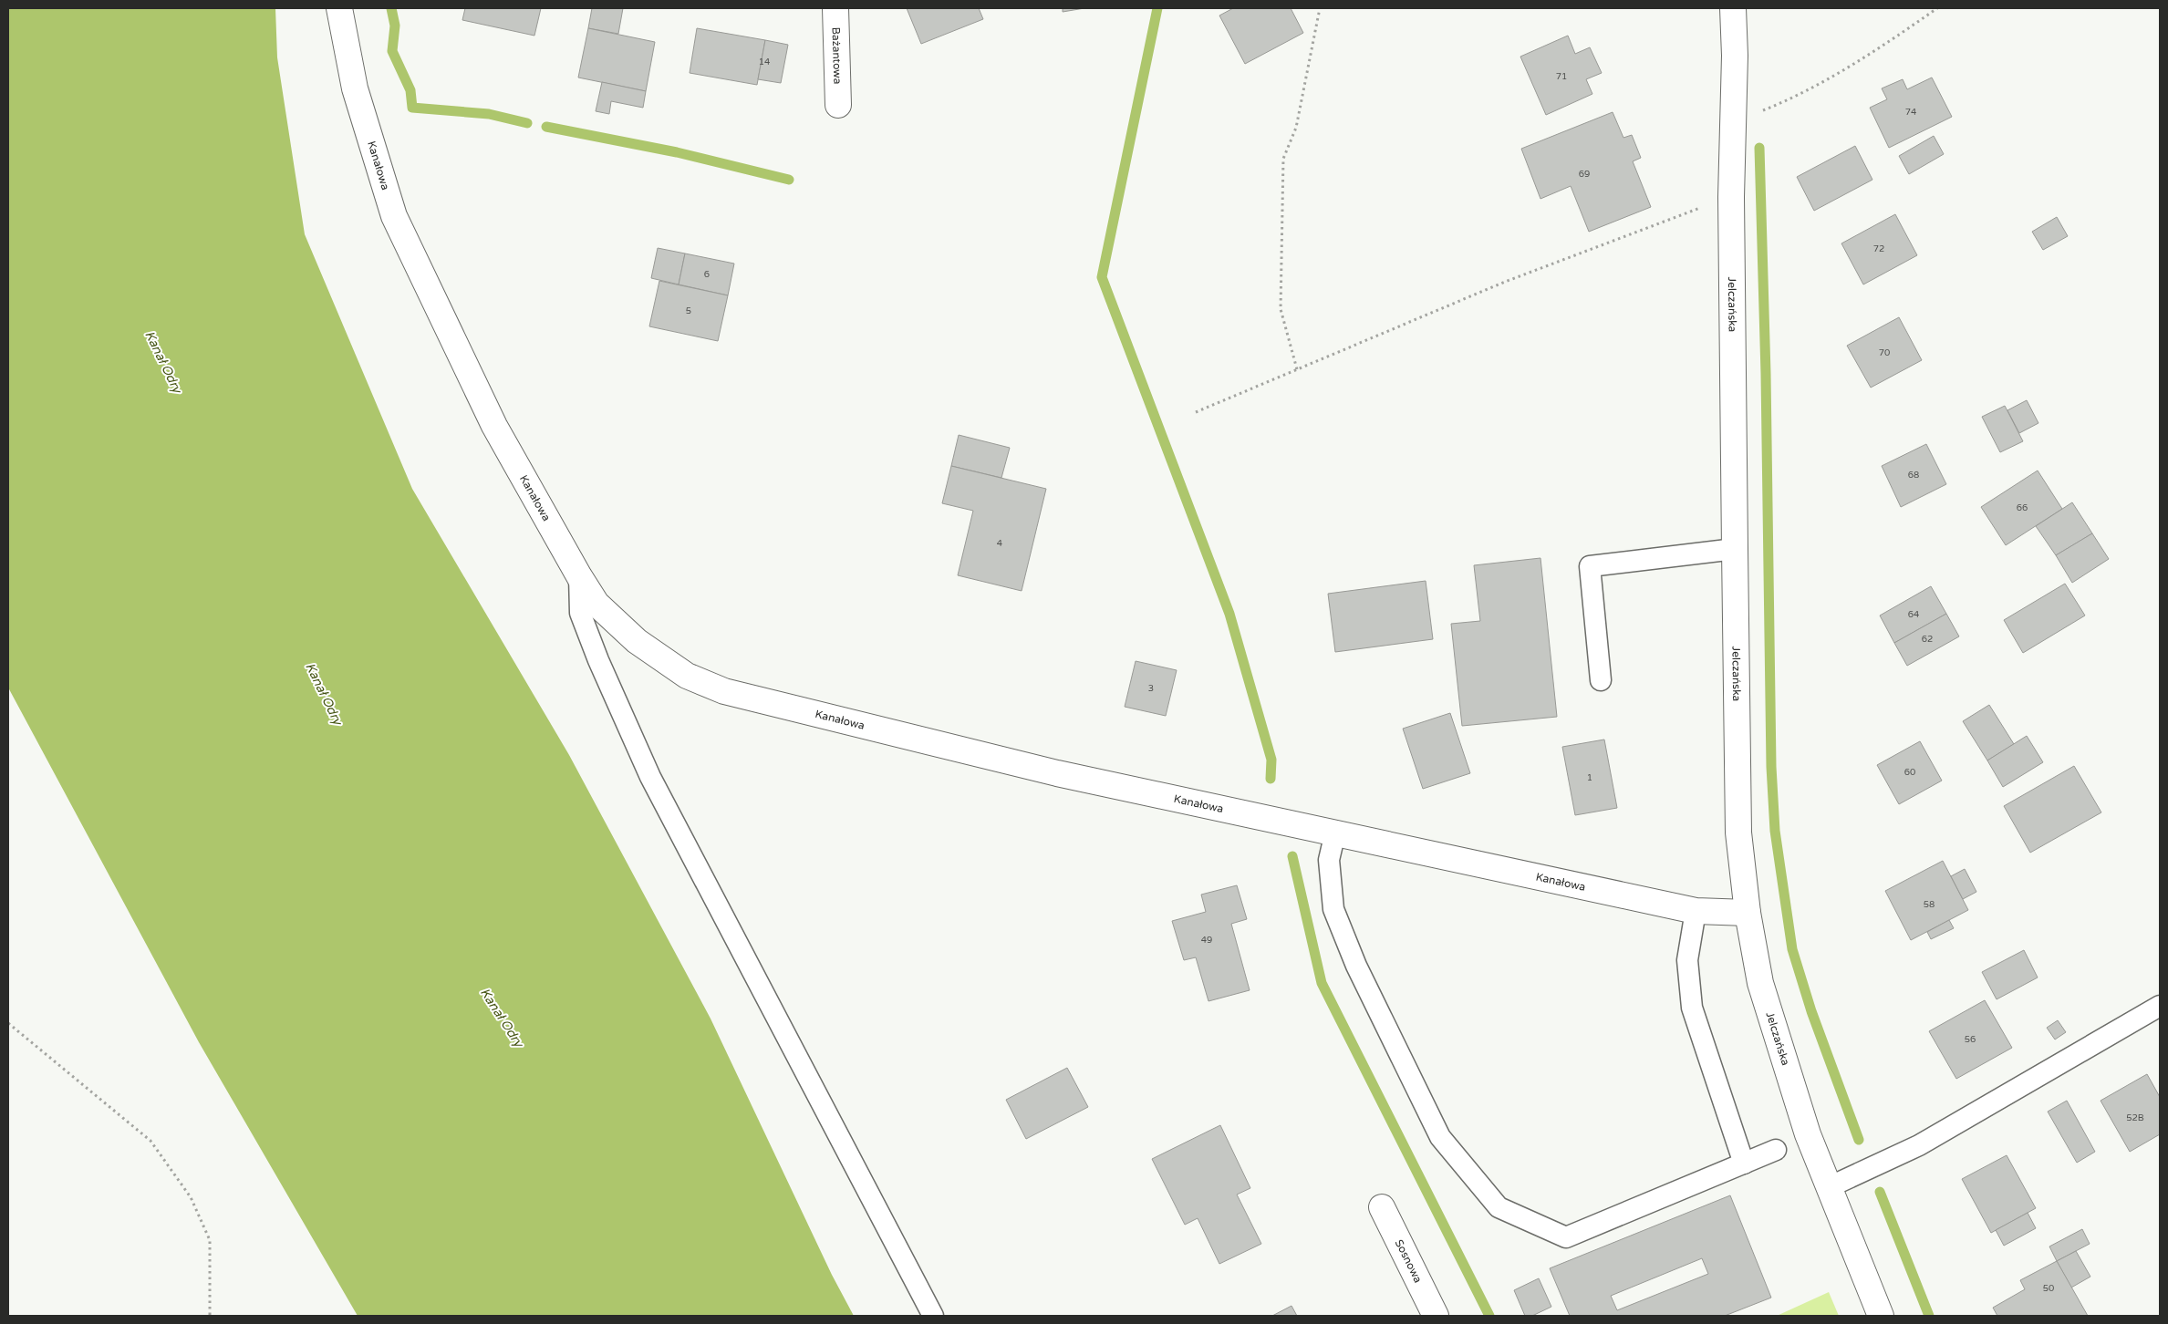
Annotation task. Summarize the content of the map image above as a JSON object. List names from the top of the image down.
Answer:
{
  "streets": {
    "street": [
      "Bażantowa",
      "Kanałowa",
      "Jelczańska",
      "Sosnowa"
    ]
  },
  "crossings": [
    ["Kanałowa", "Jelczańska"]
  ],
  "water": ["Kanał Odry"],
  "house_numbers": [
    "14",
    "71",
    "74",
    "69",
    "72",
    "6",
    "5",
    "70",
    "68",
    "66",
    "4",
    "64",
    "62",
    "3",
    "60",
    "1",
    "58",
    "49",
    "56",
    "52B",
    "50"
  ]
}
